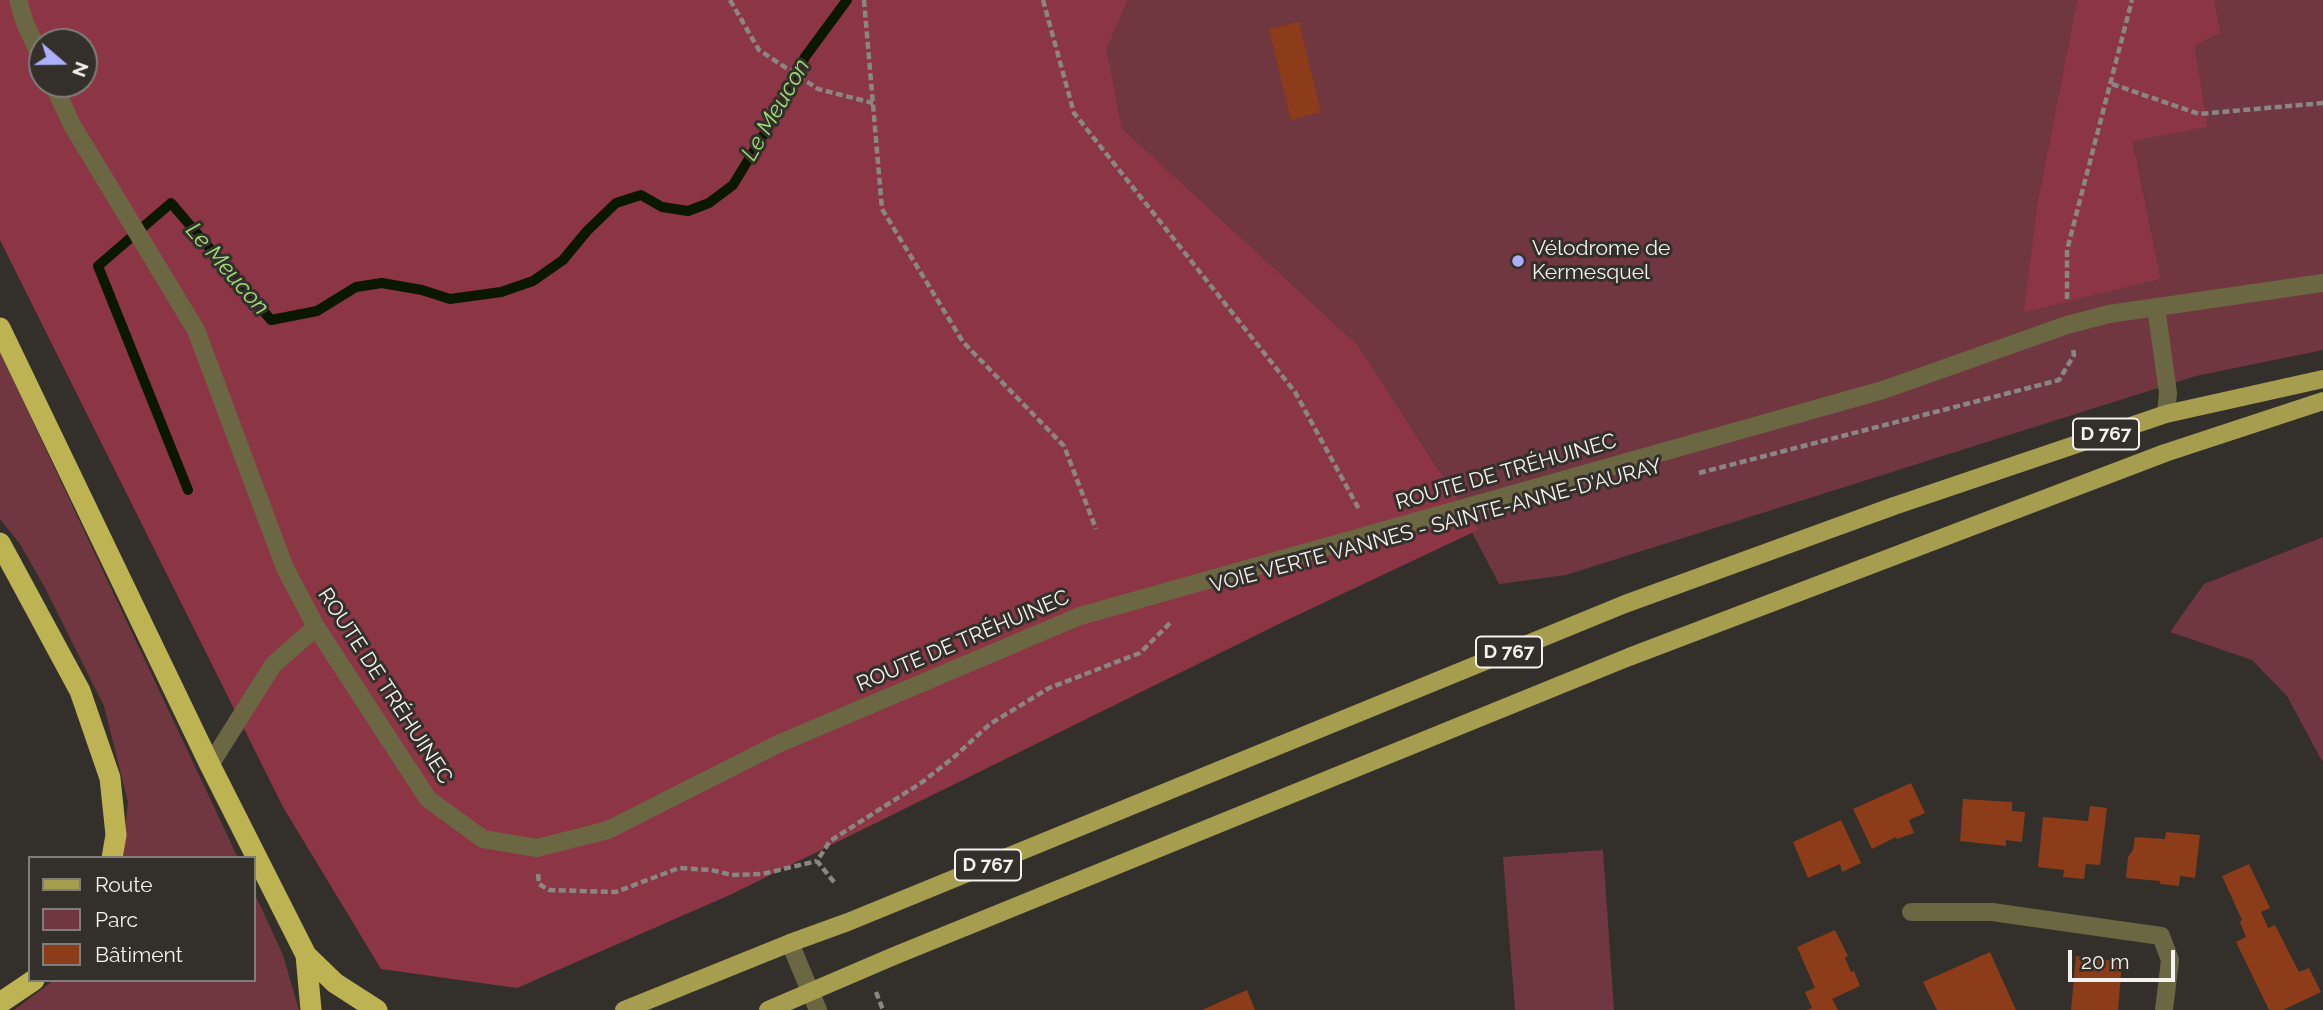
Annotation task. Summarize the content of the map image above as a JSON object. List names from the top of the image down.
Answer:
{
  "streets": {
    "main road": ["D 767"],
    "street": ["ROUTE DE TRÉHUINEC"],
    "path": ["VOIE VERTE VANNES - SAINTE-ANNE-D'AURAY"]
  },
  "crossings": [
    ["ROUTE DE TRÉHUINEC", "VOIE VERTE VANNES - SAINTE-ANNE-D'AURAY"]
  ],
  "water": ["Le Meucon"],
  "places": ["Vélodrome de Kermesquel"],
  "legend": ["Route", "Parc", "Bâtiment"],
  "scale_bar": "20 m",
  "north": "right"
}
